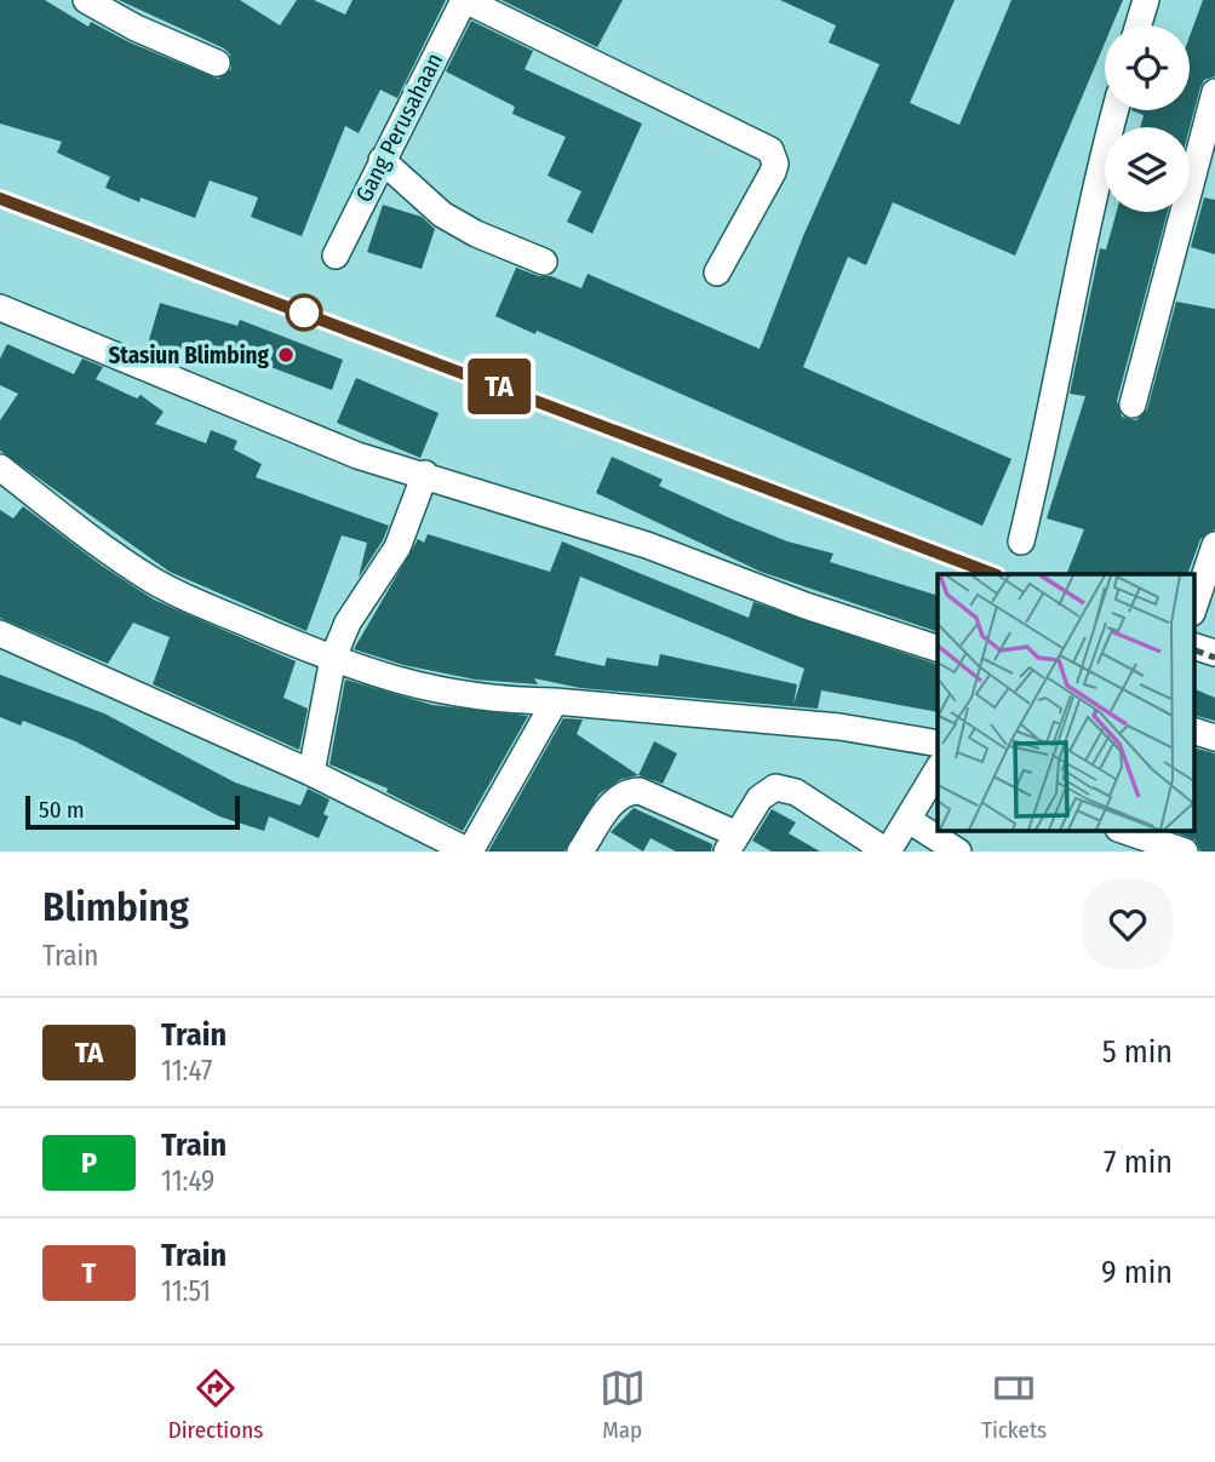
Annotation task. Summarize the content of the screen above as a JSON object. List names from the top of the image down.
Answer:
{
  "streets": {
    "street": ["Gang Perusahaan"]
  },
  "places": ["Stasiun Blimbing"],
  "scale_bar": "50 m",
  "page": {
    "on_map": "TA",
    "scale": "50 m",
    "heading": ["Blimbing", "Train"],
    "list": [
      {
        "mark": "TA",
        "name": "Train",
        "note": "11:47",
        "value": "5 min"
      },
      {
        "mark": "P",
        "name": "Train",
        "note": "11:49",
        "value": "7 min"
      },
      {
        "mark": "T",
        "name": "Train",
        "note": "11:51",
        "value": "9 min"
      }
    ],
    "tabs": ["Directions", "Map", "Tickets"]
  }
}
